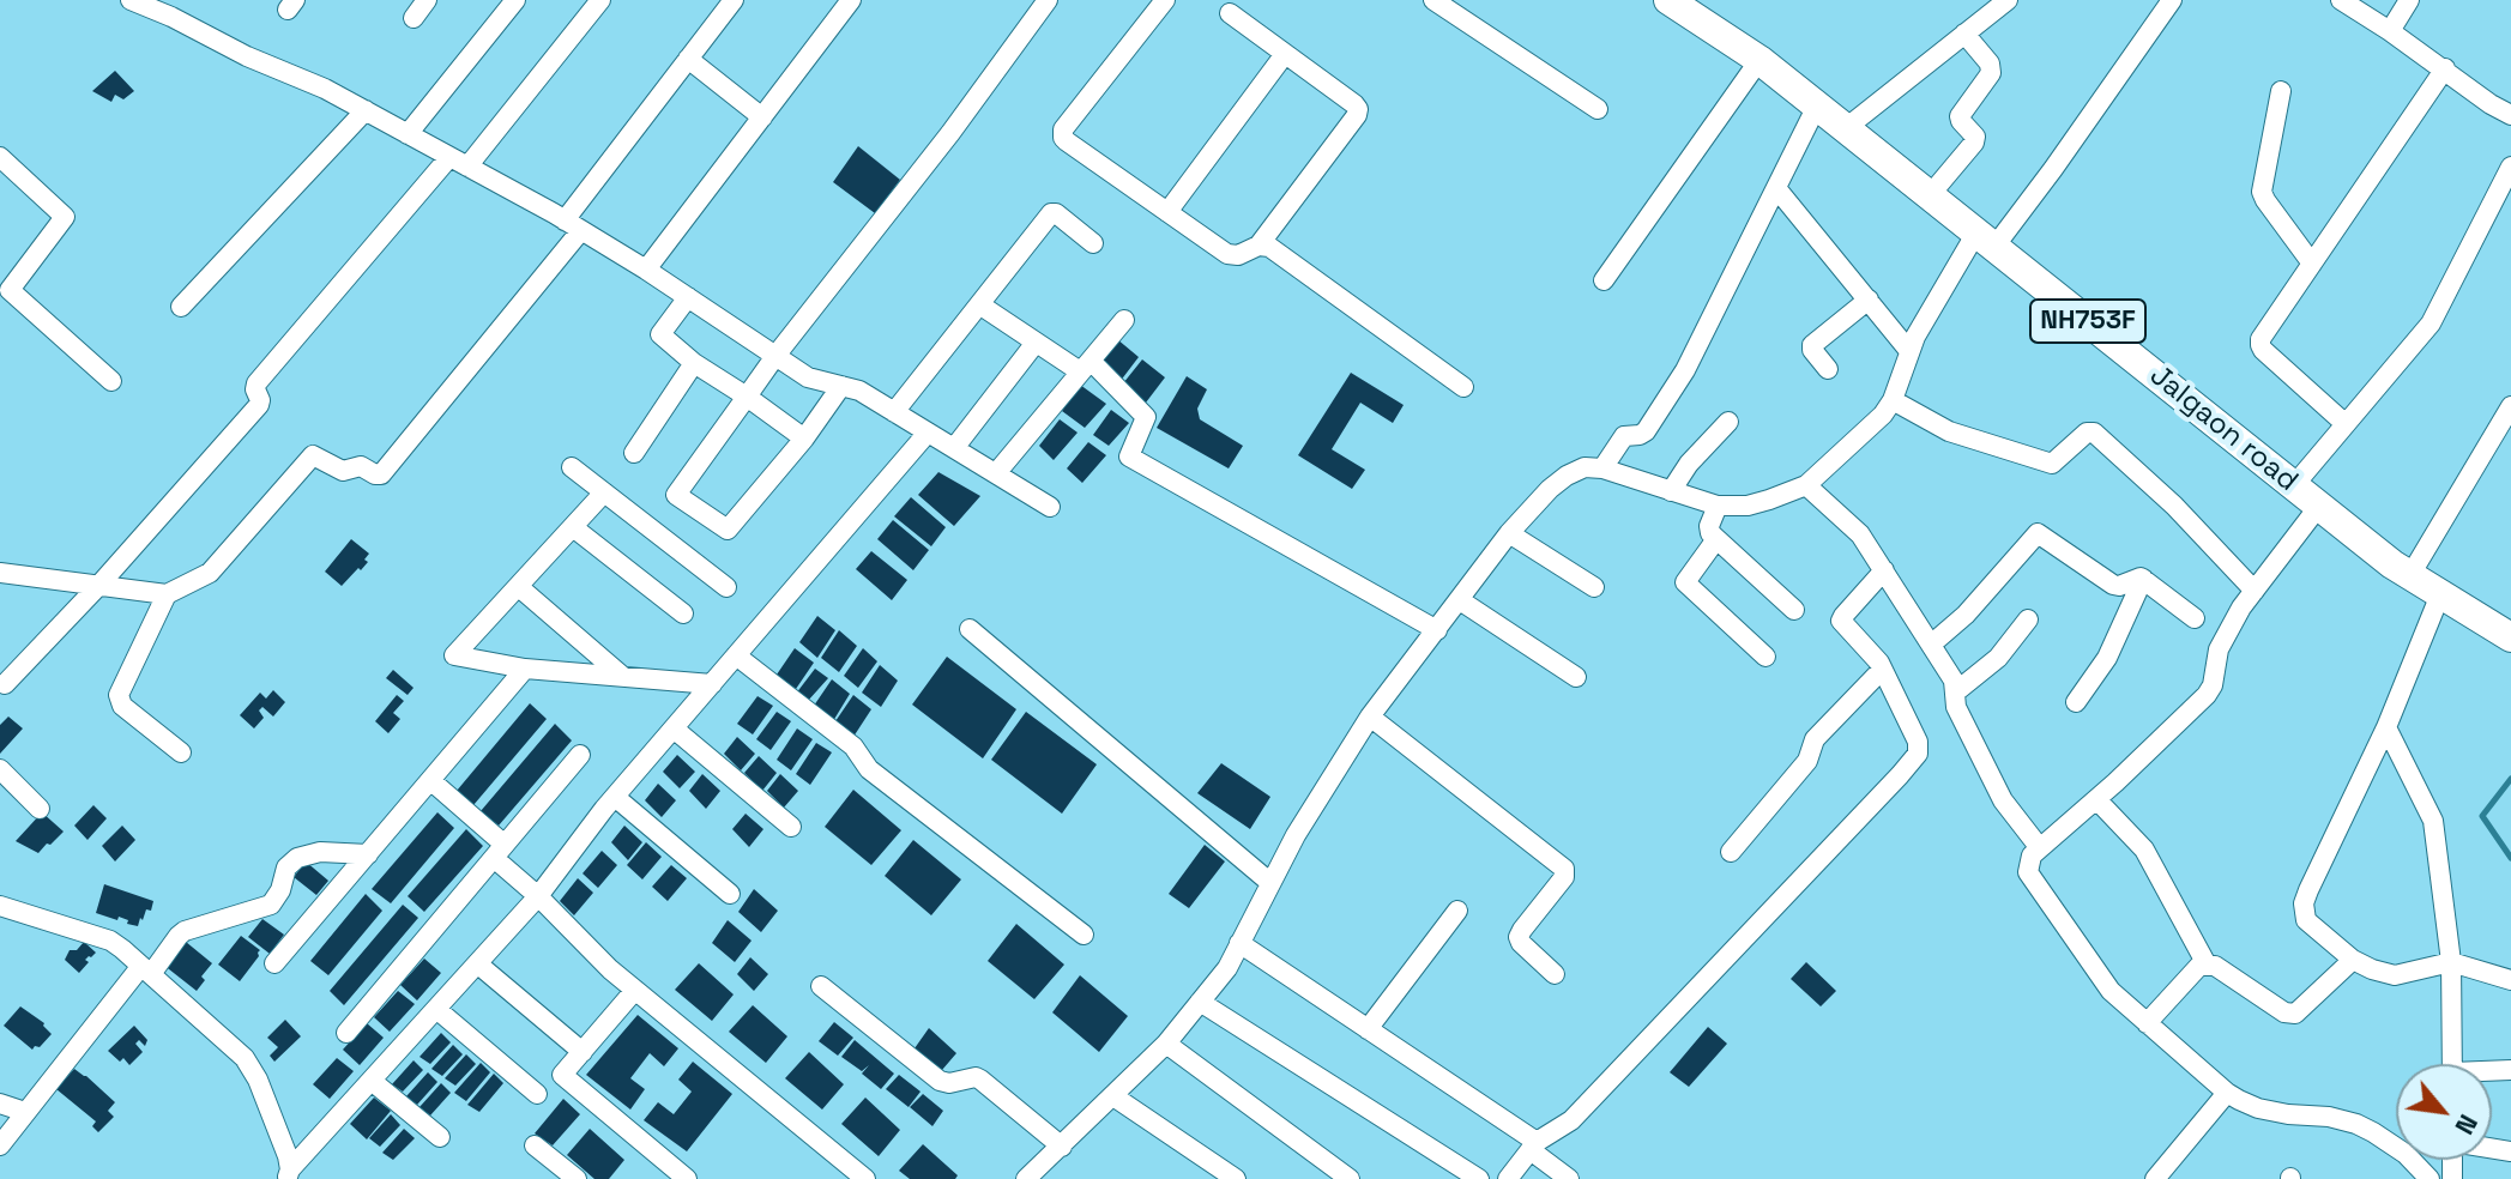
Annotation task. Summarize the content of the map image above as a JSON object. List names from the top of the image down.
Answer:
{
  "streets": {
    "highway": ["NH753F", "Jalgaon road"]
  },
  "north": "bottom right"
}
